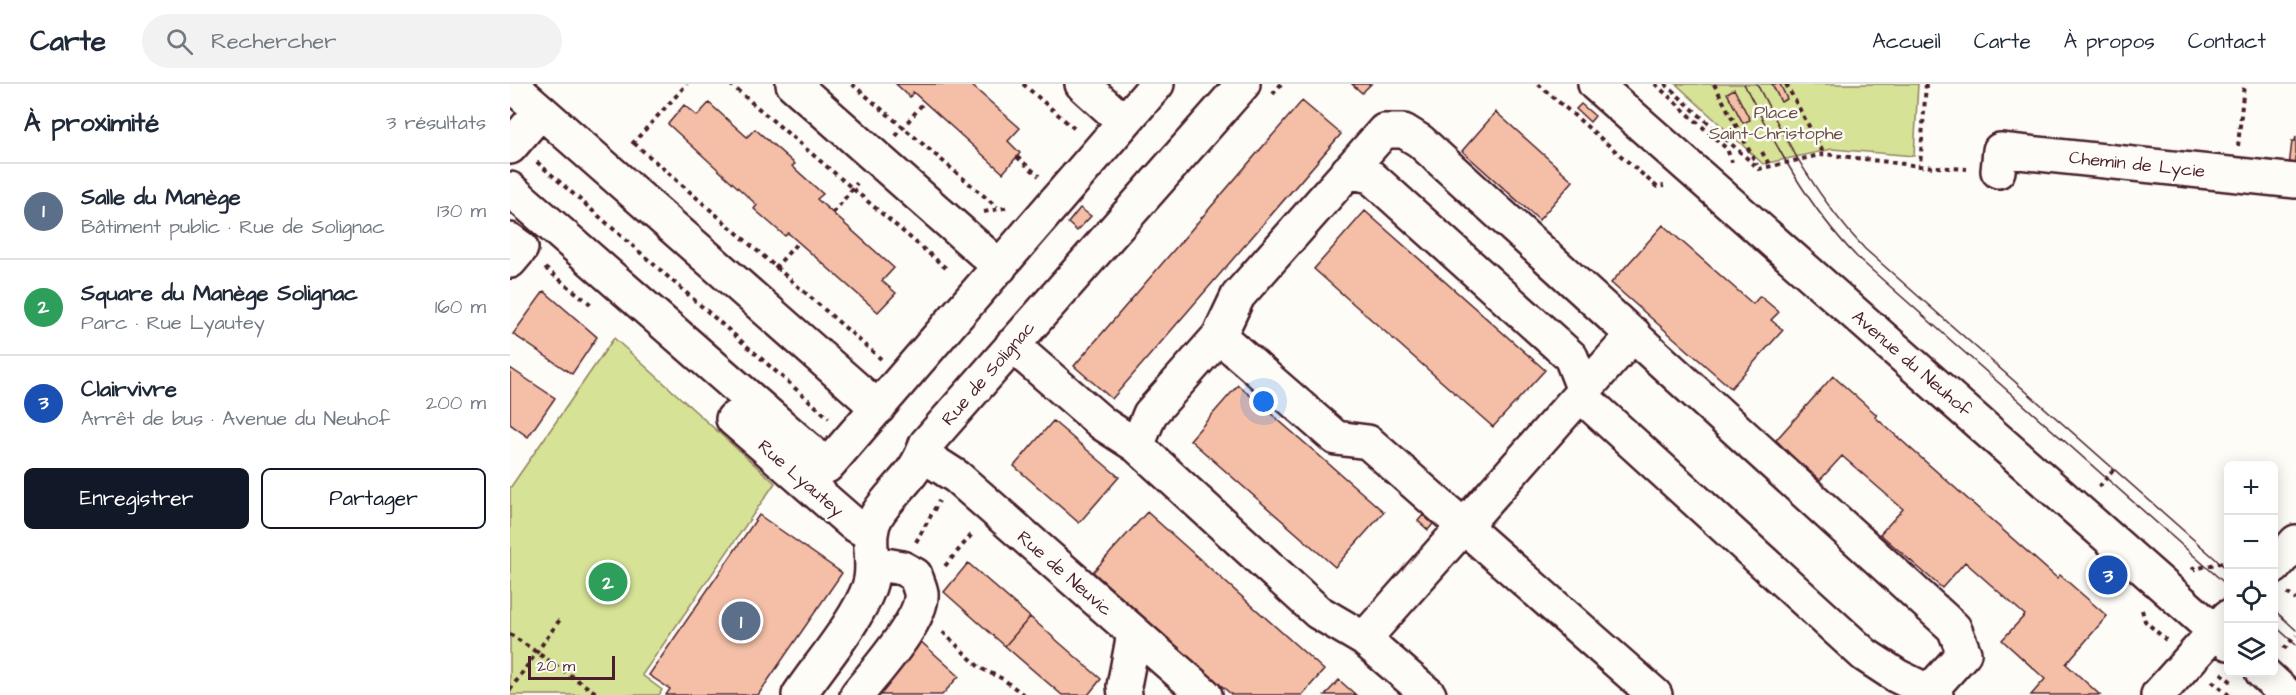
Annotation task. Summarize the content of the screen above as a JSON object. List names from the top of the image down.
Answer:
{
  "streets": {
    "street": [
      "Chemin de Lycie",
      "Avenue du Neuhof",
      "Rue de Solignac",
      "Rue Lyautey",
      "Rue de Neuvic"
    ]
  },
  "crossings": [
    ["Rue de Solignac", "Rue Lyautey"],
    ["Rue de Solignac", "Rue de Neuvic"]
  ],
  "parks": ["Place Saint-Christophe"],
  "scale_bar": "20 m",
  "page": {
    "header": "Carte",
    "search": "Rechercher",
    "nav": [
      "Accueil",
      "Carte",
      "À propos",
      "Contact"
    ],
    "heading": ["À proximité", "3 résultats"],
    "list": [
      {
        "mark": "1",
        "name": "Salle du Manège",
        "note": "Bâtiment public · Rue de Solignac",
        "value": "130 m"
      },
      {
        "mark": "2",
        "name": "Square du Manège Solignac",
        "note": "Parc · Rue Lyautey",
        "value": "160 m"
      },
      {
        "mark": "3",
        "name": "Clairvivre",
        "note": "Arrêt de bus · Avenue du Neuhof",
        "value": "200 m"
      }
    ],
    "buttons": ["Enregistrer", "Partager"],
    "map_buttons": ["+", "−"],
    "pins": ["3", "2", "1"],
    "scale": "20 m"
  }
}
